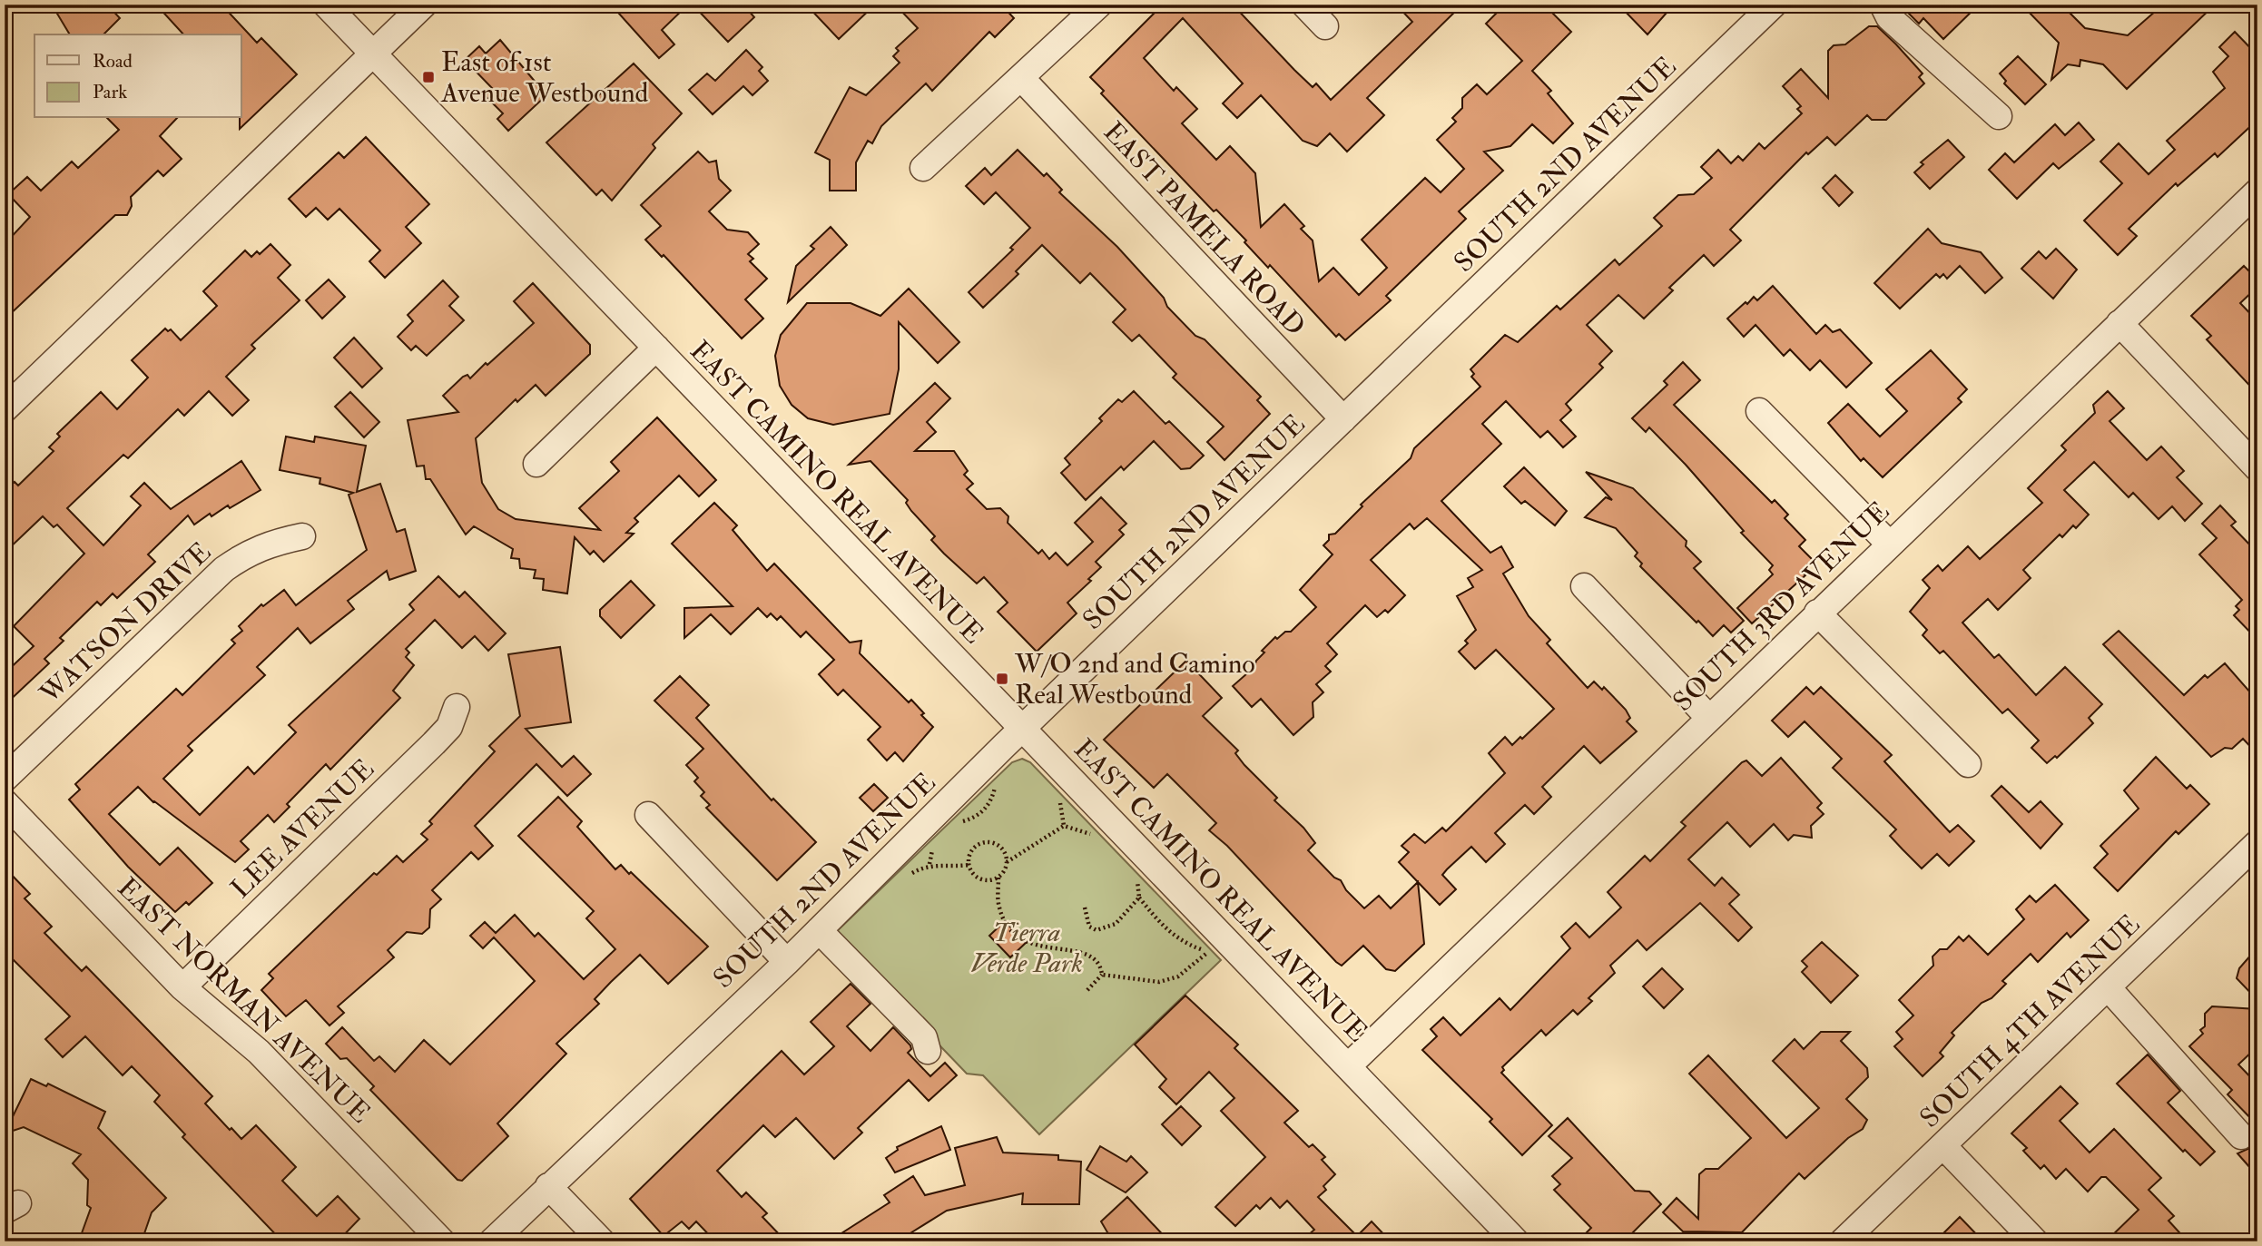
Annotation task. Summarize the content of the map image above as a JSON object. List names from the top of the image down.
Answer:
{
  "streets": {
    "street": [
      "SOUTH 2ND AVENUE",
      "EAST PAMELA ROAD",
      "EAST CAMINO REAL AVENUE",
      "SOUTH 3RD AVENUE",
      "WATSON DRIVE",
      "LEE AVENUE",
      "EAST NORMAN AVENUE",
      "SOUTH 4TH AVENUE"
    ]
  },
  "crossings": [
    ["SOUTH 2ND AVENUE", "EAST PAMELA ROAD"],
    ["SOUTH 2ND AVENUE", "EAST CAMINO REAL AVENUE"],
    ["EAST CAMINO REAL AVENUE", "SOUTH 3RD AVENUE"],
    ["LEE AVENUE", "EAST NORMAN AVENUE"]
  ],
  "parks": ["Tierra Verde Park"],
  "places": {
    "transit": ["East of 1st Avenue Westbound", "W/O 2nd and Camino Real Westbound"]
  },
  "legend": ["Road", "Park"]
}
